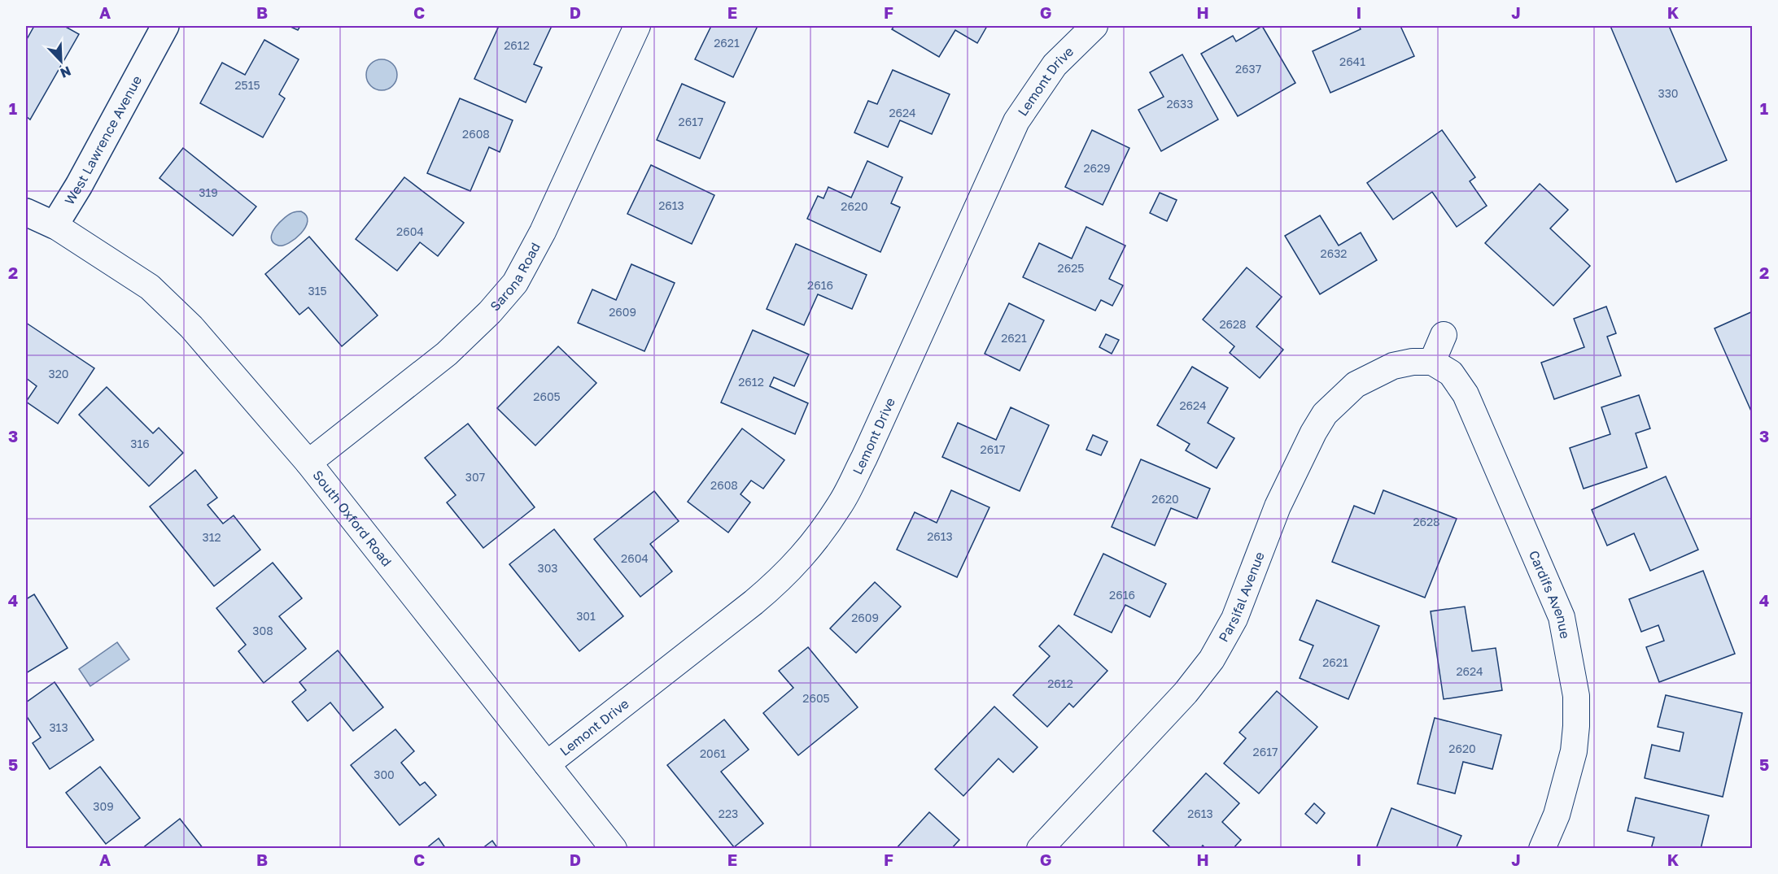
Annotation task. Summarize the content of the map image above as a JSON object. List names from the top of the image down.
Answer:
{
  "streets": {
    "street": [
      "Lemont Drive",
      "West Lawrence Avenue",
      "Sarona Road",
      "South Oxford Road",
      "Cardifs Avenue",
      "Parsifal Avenue"
    ]
  },
  "crossings": [
    ["Lemont Drive", "South Oxford Road"],
    ["West Lawrence Avenue", "South Oxford Road"],
    ["Sarona Road", "South Oxford Road"],
    ["Cardifs Avenue", "Parsifal Avenue"]
  ],
  "house_numbers": [
    "2621",
    "2612",
    "2641",
    "2637",
    "2515",
    "330",
    "2633",
    "2624",
    "2617",
    "2608",
    "2629",
    "319",
    "2613",
    "2620",
    "2604",
    "2632",
    "2625",
    "2616",
    "315",
    "2609",
    "2628",
    "2621",
    "320",
    "2612",
    "2605",
    "2624",
    "316",
    "2617",
    "307",
    "2608",
    "2620",
    "2628",
    "2613",
    "312",
    "2604",
    "303",
    "2616",
    "301",
    "2609",
    "308",
    "2621",
    "2624",
    "2612",
    "2605",
    "313",
    "2620",
    "2617",
    "2061",
    "300",
    "309",
    "223",
    "2613"
  ],
  "north": "bottom right",
  "grid": {
    "columns": [
      "A",
      "B",
      "C",
      "D",
      "E",
      "F",
      "G",
      "H",
      "I",
      "J",
      "K"
    ],
    "rows": [
      "1",
      "2",
      "3",
      "4",
      "5"
    ]
  }
}
